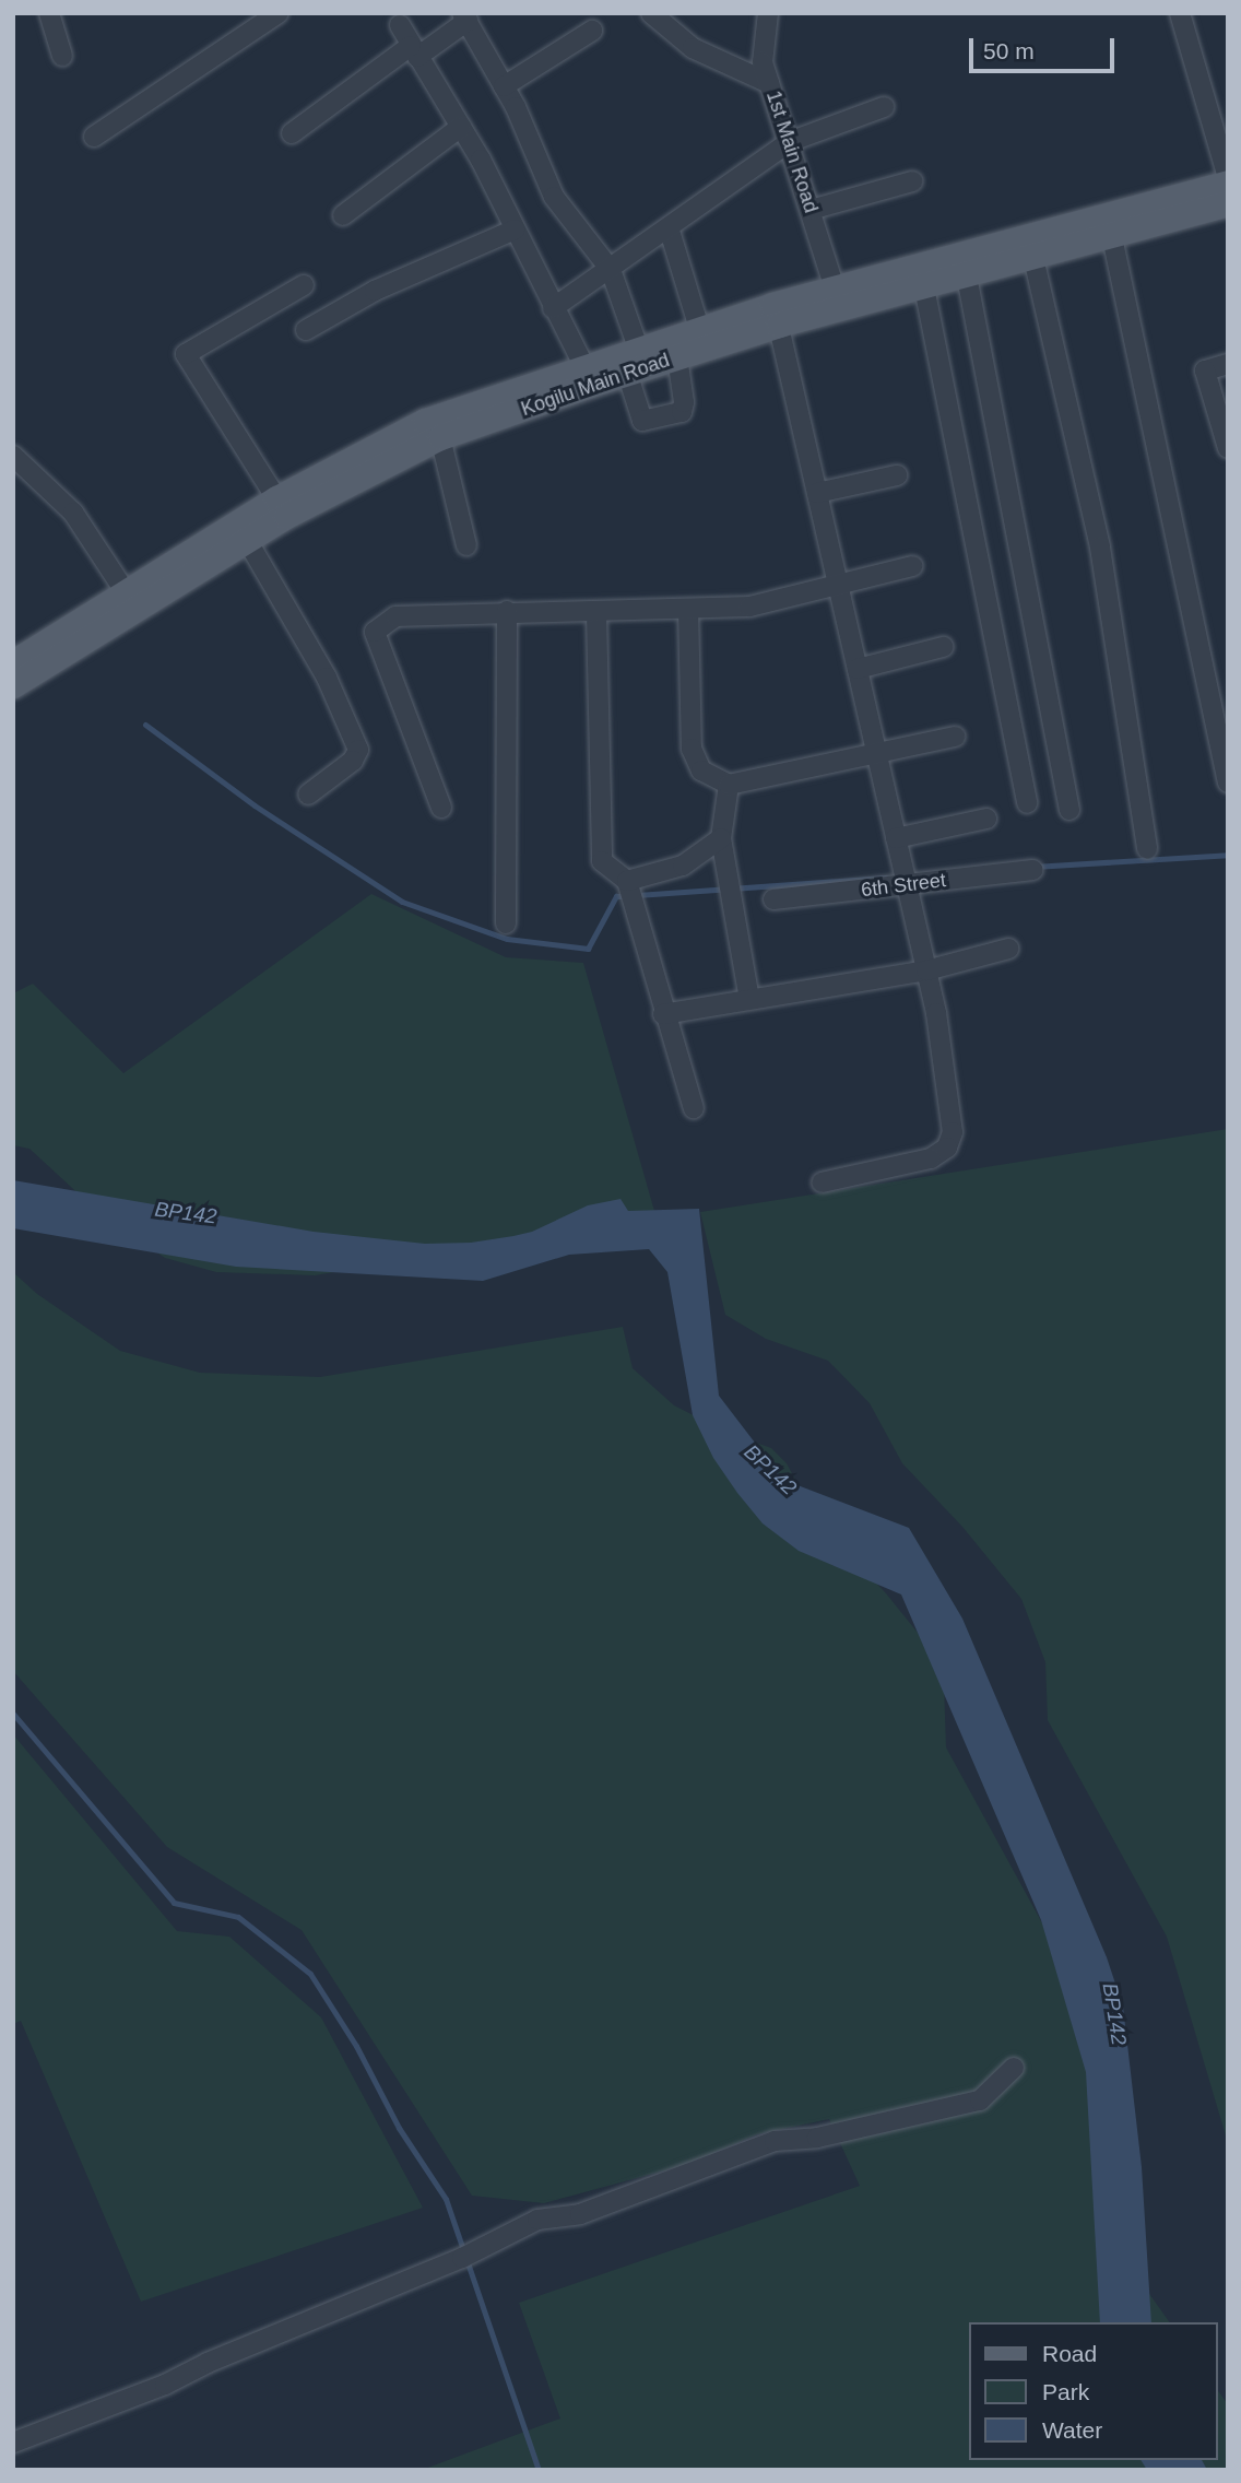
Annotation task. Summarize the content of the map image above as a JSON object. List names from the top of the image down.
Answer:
{
  "streets": {
    "main road": ["Kogilu Main Road"],
    "street": ["1st Main Road", "6th Street"]
  },
  "crossings": [
    ["1st Main Road", "Kogilu Main Road"]
  ],
  "water": ["BP142"],
  "legend": ["Road", "Park", "Water"],
  "scale_bar": "50 m"
}
